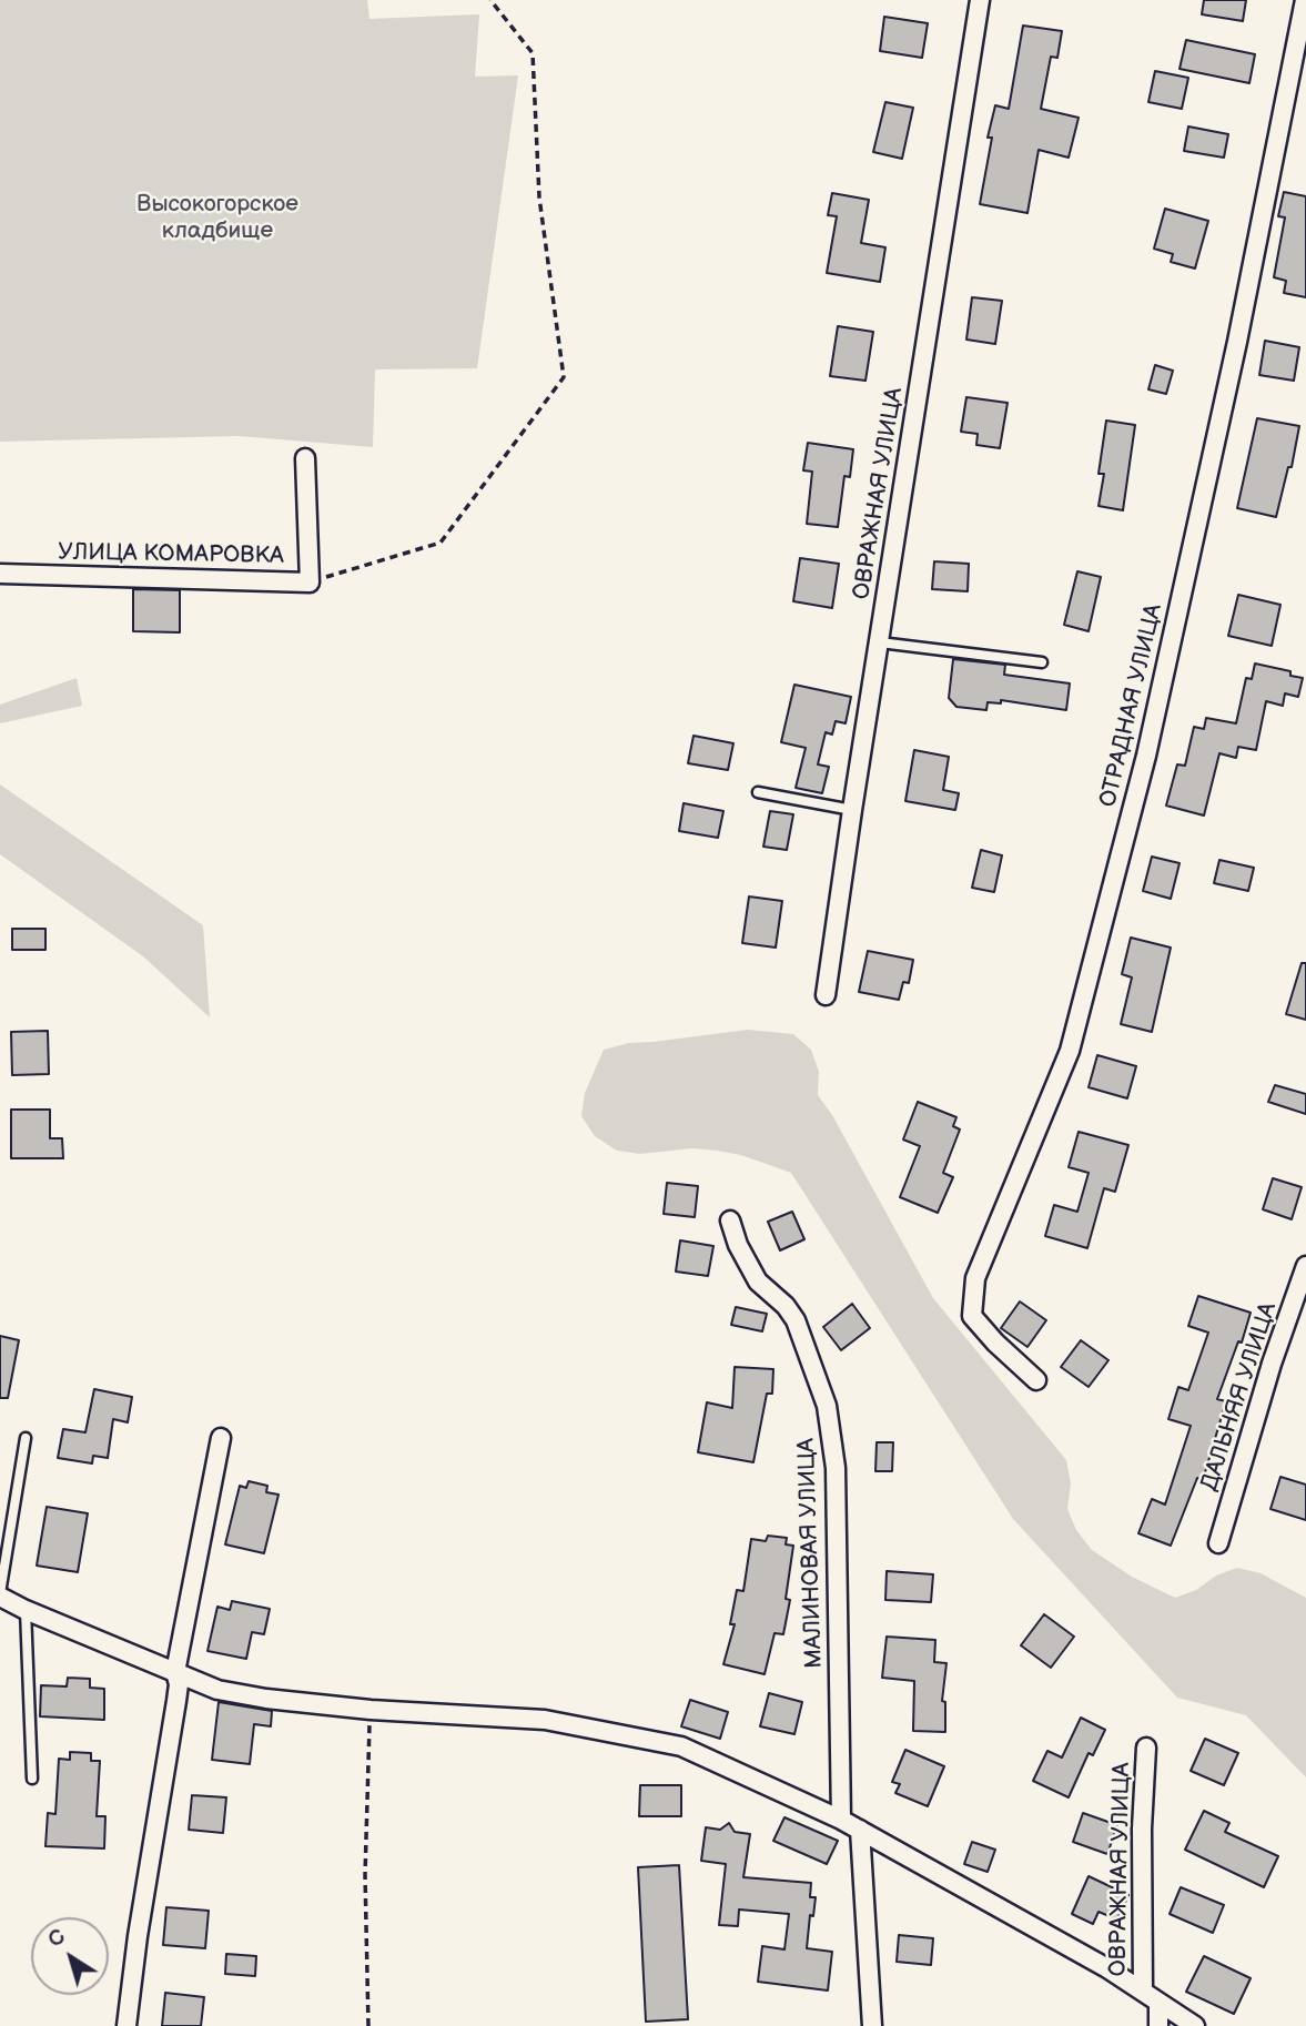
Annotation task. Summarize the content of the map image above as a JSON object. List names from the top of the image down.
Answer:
{
  "streets": {
    "street": [
      "ОВРАЖНАЯ УЛИЦА",
      "УЛИЦА КОМАРОВКА",
      "ОТРАДНАЯ УЛИЦА",
      "ДАЛЬНЯЯ УЛИЦА",
      "МАЛИНОВАЯ УЛИЦА"
    ]
  },
  "parks": ["Высокогорское кладбище"],
  "north": "top left"
}
